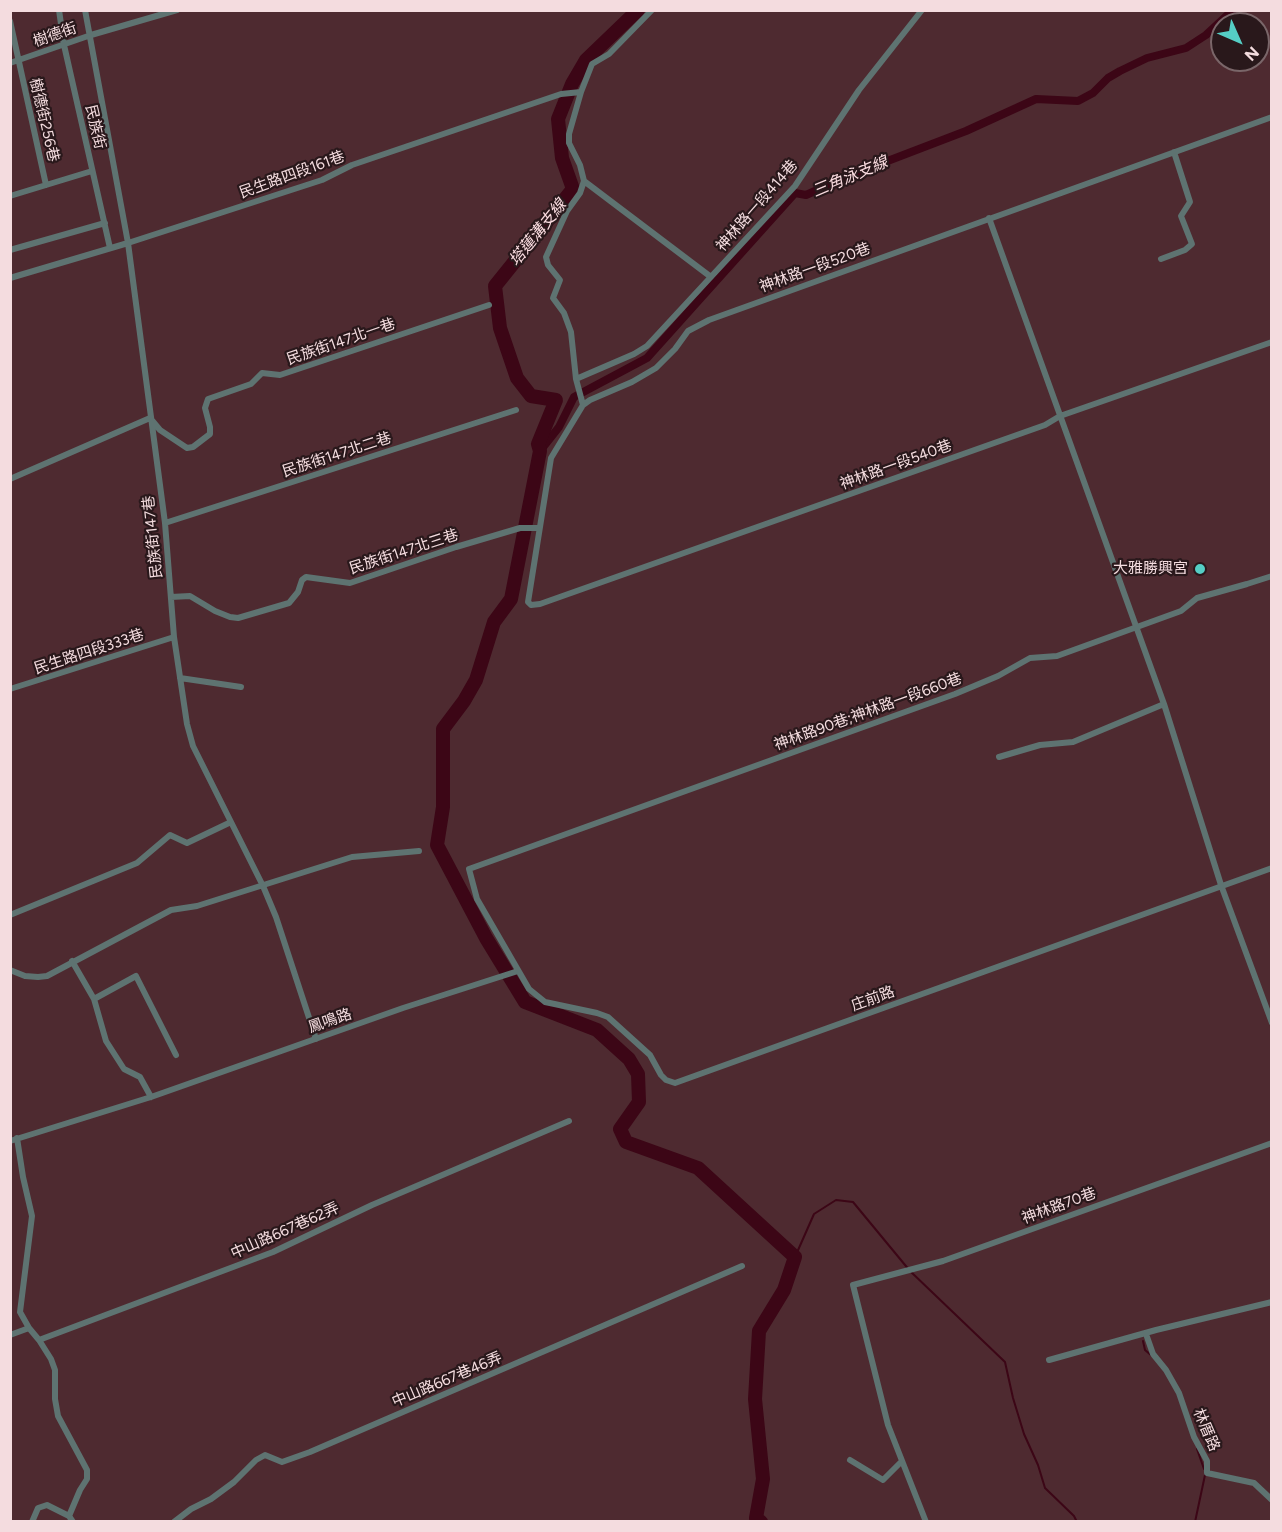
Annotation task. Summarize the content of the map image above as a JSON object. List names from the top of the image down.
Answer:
{
  "streets": {
    "street": [
      "樹德街",
      "樹德街256巷",
      "民族街",
      "民生路四段161巷",
      "神林路一段414巷",
      "神林路一段520巷",
      "民族街147北一巷",
      "民族街147北二巷",
      "神林路一段540巷",
      "民族街147巷",
      "民族街147北三巷",
      "民生路四段333巷",
      "神林路90巷;神林路一段660巷",
      "庄前路",
      "鳳鳴路",
      "神林路70巷",
      "中山路667巷62弄",
      "中山路667巷46弄",
      "林厝路"
    ]
  },
  "crossings": [
    ["樹德街", "樹德街256巷"],
    ["樹德街", "民族街"],
    ["樹德街", "民族街147巷"],
    ["民族街", "民生路四段161巷"],
    ["民生路四段161巷", "民族街147巷"],
    ["民族街147北一巷", "民族街147巷"],
    ["民族街147北二巷", "民族街147巷"],
    ["神林路一段540巷", "民族街147北三巷"],
    ["民族街147巷", "民族街147北三巷"],
    ["民族街147巷", "民生路四段333巷"],
    ["民族街147巷", "鳳鳴路"],
    ["神林路90巷;神林路一段660巷", "庄前路"],
    ["神林路90巷;神林路一段660巷", "鳳鳴路"],
    ["庄前路", "鳳鳴路"]
  ],
  "water": ["三角泳支線", "塔蓮溝支線"],
  "places": ["大雅勝興宮"],
  "north": "bottom right"
}
